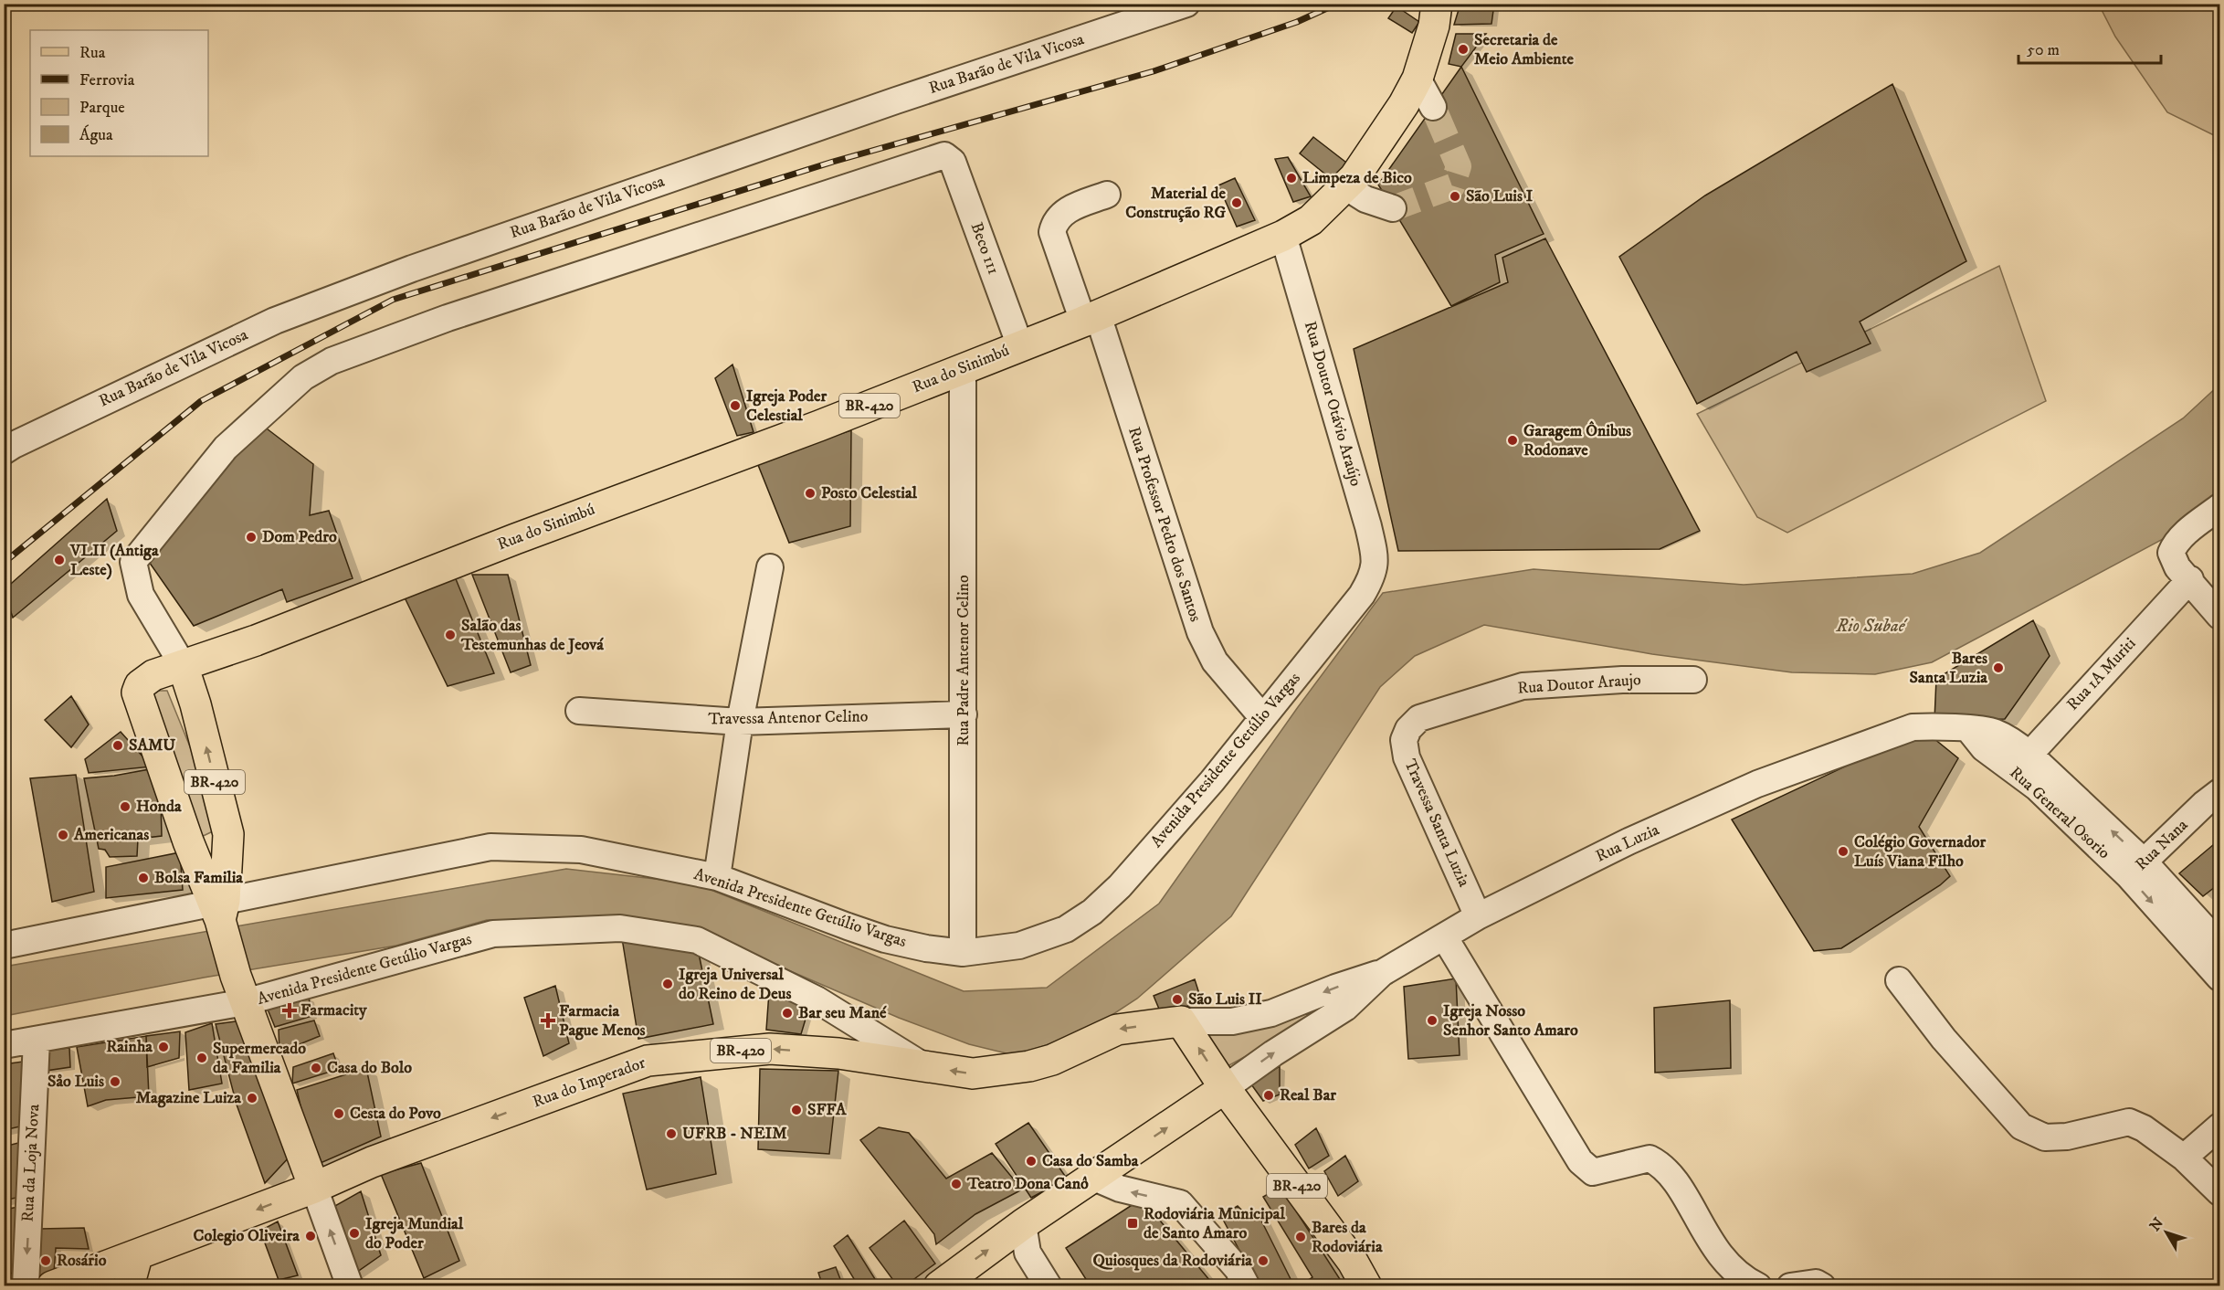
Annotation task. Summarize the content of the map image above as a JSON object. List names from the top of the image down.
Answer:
{
  "streets": {
    "main road": ["Rua do Sinimbú", "BR-420", "Rua do Imperador"],
    "street": [
      "Rua Barão de Vila Vicosa",
      "Beco 111",
      "Rua Doutor Otávio Araújo",
      "Rua Professor Pedro dos Santos",
      "Rua Padre Antenor Celino",
      "Rua 1A Muriti",
      "Rua Doutor Araujo",
      "Travessa Antenor Celino",
      "Avenida Presidente Getúlio Vargas",
      "Rua General Osorio",
      "Travessa Santa Luzia",
      "Rua Luzia",
      "Rua Nana",
      "Rua da Loja Nova"
    ]
  },
  "crossings": [
    ["Beco 111", "Rua do Sinimbú"],
    ["Beco 111", "BR-420"],
    ["Rua do Sinimbú", "Rua Doutor Otávio Araújo"],
    ["Rua do Sinimbú", "BR-420"],
    ["Rua do Sinimbú", "Rua Professor Pedro dos Santos"],
    ["Rua do Sinimbú", "Rua Padre Antenor Celino"],
    ["Rua Doutor Otávio Araújo", "Avenida Presidente Getúlio Vargas"],
    ["BR-420", "Avenida Presidente Getúlio Vargas"],
    ["BR-420", "Rua Luzia"],
    ["BR-420", "Rua do Imperador"],
    ["Rua Professor Pedro dos Santos", "Avenida Presidente Getúlio Vargas"],
    ["Rua Padre Antenor Celino", "Travessa Antenor Celino"],
    ["Rua Padre Antenor Celino", "Avenida Presidente Getúlio Vargas"],
    ["Rua 1A Muriti", "Rua General Osorio"],
    ["Rua Doutor Araujo", "Travessa Santa Luzia"],
    ["Avenida Presidente Getúlio Vargas", "Rua do Imperador"],
    ["Avenida Presidente Getúlio Vargas", "Rua da Loja Nova"],
    ["Rua General Osorio", "Rua Luzia"],
    ["Rua General Osorio", "Rua Nana"],
    ["Travessa Santa Luzia", "Rua Luzia"],
    ["Rua Luzia", "Rua do Imperador"]
  ],
  "one_way": ["Rua do Imperador", "Rua da Loja Nova"],
  "water": ["Rio Subaé"],
  "places": {
    "other": [
      "Secretaria de Meio Ambiente",
      "Limpeza de Bico",
      "São Luis I",
      "Material de Construção RG",
      "Igreja Poder Celestial",
      "Garagem Ônibus Rodonave",
      "Posto Celestial",
      "Dom Pedro",
      "VLII (Antiga Leste)",
      "Salão das Testemunhas de Jeová",
      "Bares Santa Luzia",
      "SAMU",
      "Honda",
      "Americanas",
      "Colégio Governador Luís Viana Filho",
      "Bolsa Familia",
      "Igreja Universal do Reino de Deus",
      "São Luis II",
      "Bar seu Mané",
      "Igreja Nosso Senhor Santo Amaro",
      "Rainha",
      "Supermercado da Familia",
      "Casa do Bolo",
      "Såo Luis",
      "Real Bar",
      "Magazine Luiza",
      "SFFA",
      "Cesta do Povo",
      "UFRB - NEIM",
      "Casa do Samba",
      "Teatro Dona Canô",
      "Igreja Mundial do Poder",
      "Colegio Oliveira",
      "Bares da Rodoviária",
      "Rosário",
      "Quiosques da Rodoviária"
    ],
    "health": ["Farmacity", "Farmacia Pague Menos"],
    "transit": ["Rodoviária Municipal de Santo Amaro"]
  },
  "legend": [
    "Rua",
    "Ferrovia",
    "Parque",
    "Água"
  ],
  "scale_bar": "50 m",
  "north": "top left"
}
